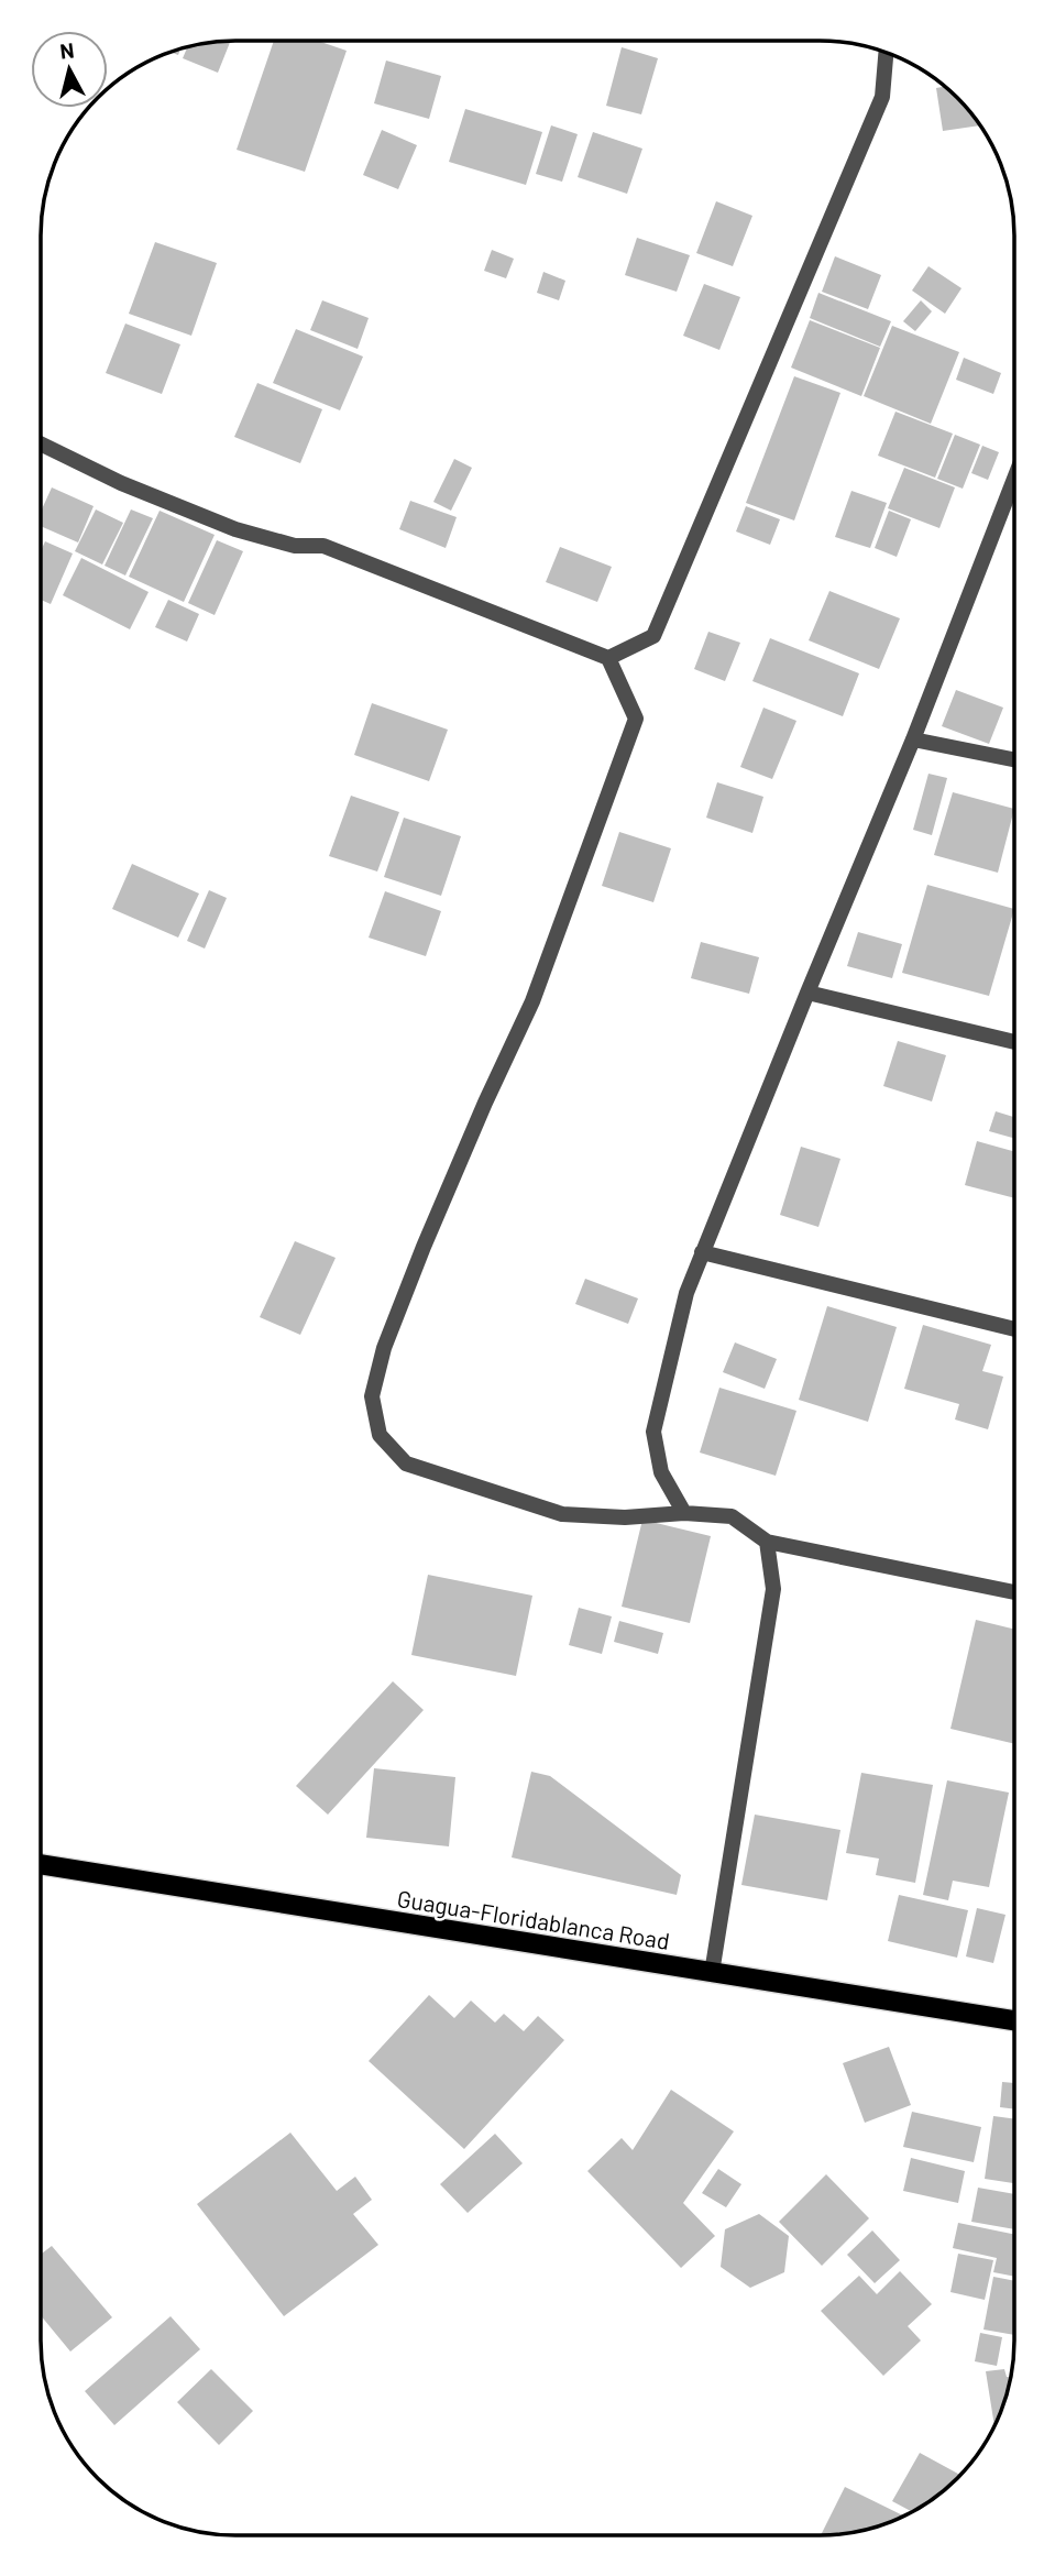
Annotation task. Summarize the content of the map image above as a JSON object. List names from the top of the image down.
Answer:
{
  "streets": {
    "main road": ["Guagua-Floridablanca Road"]
  },
  "north": "top"
}
